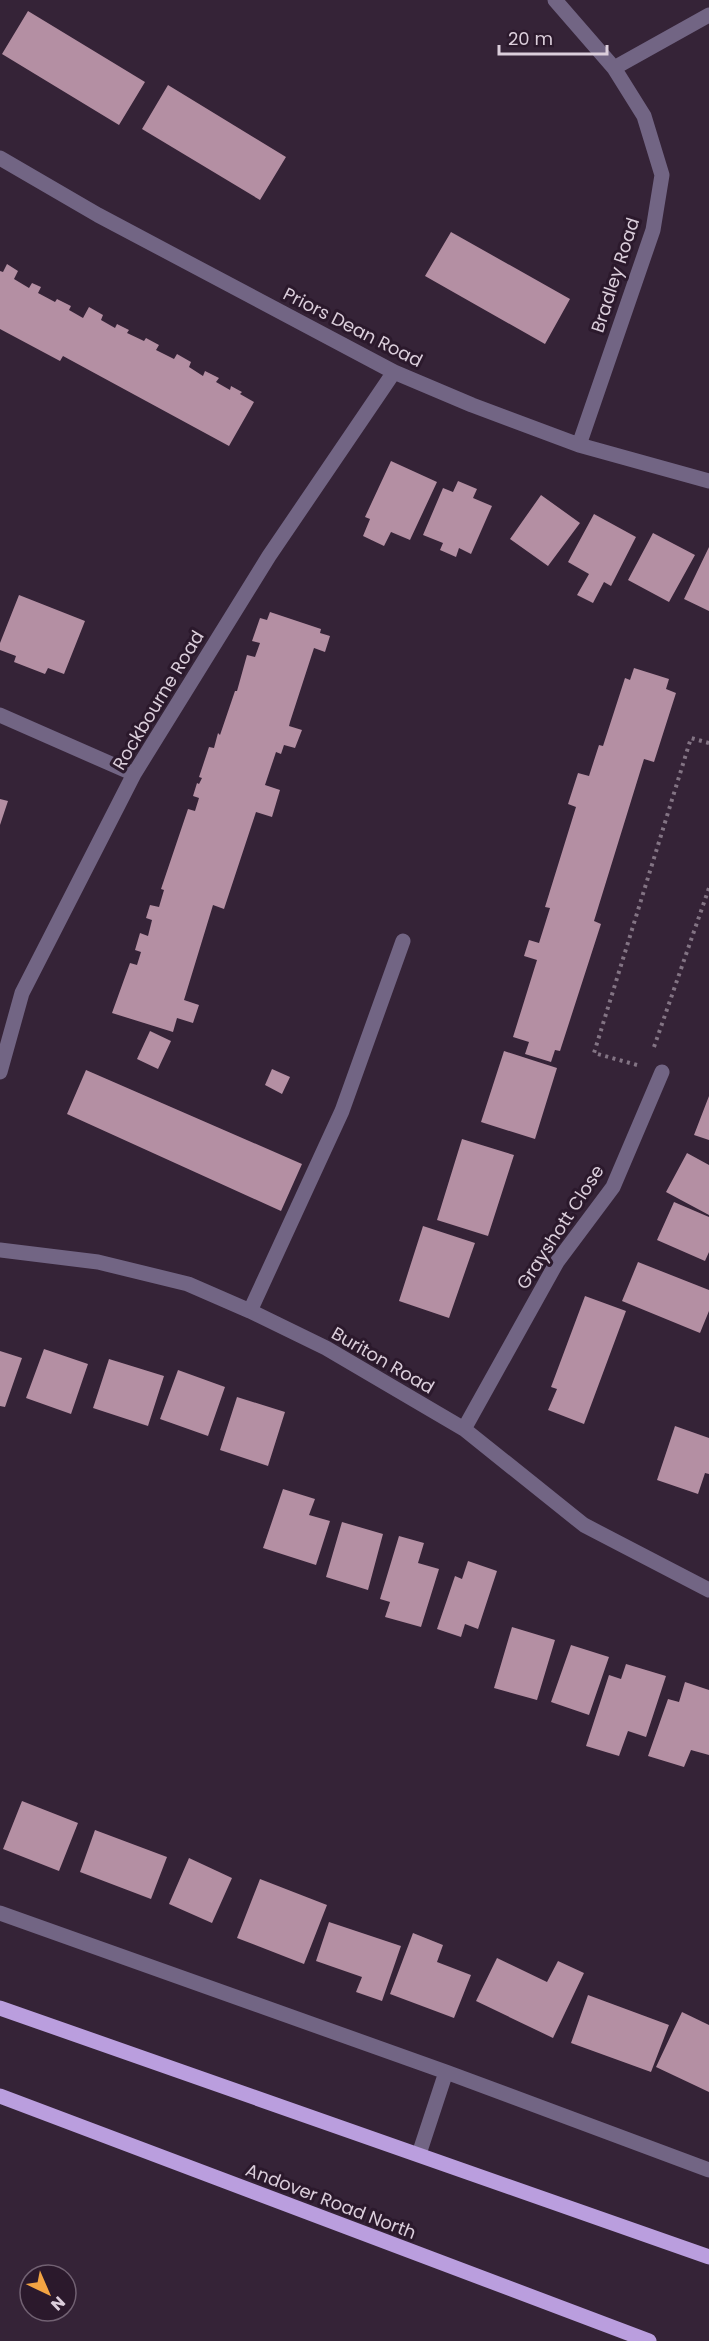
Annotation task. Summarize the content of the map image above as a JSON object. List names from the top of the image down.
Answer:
{
  "streets": {
    "main road": ["Andover Road North"],
    "street": [
      "Bradley Road",
      "Priors Dean Road",
      "Rockbourne Road",
      "Grayshott Close",
      "Buriton Road"
    ]
  },
  "crossings": [
    ["Bradley Road", "Priors Dean Road"],
    ["Priors Dean Road", "Rockbourne Road"],
    ["Grayshott Close", "Buriton Road"]
  ],
  "scale_bar": "20 m",
  "north": "bottom right"
}
